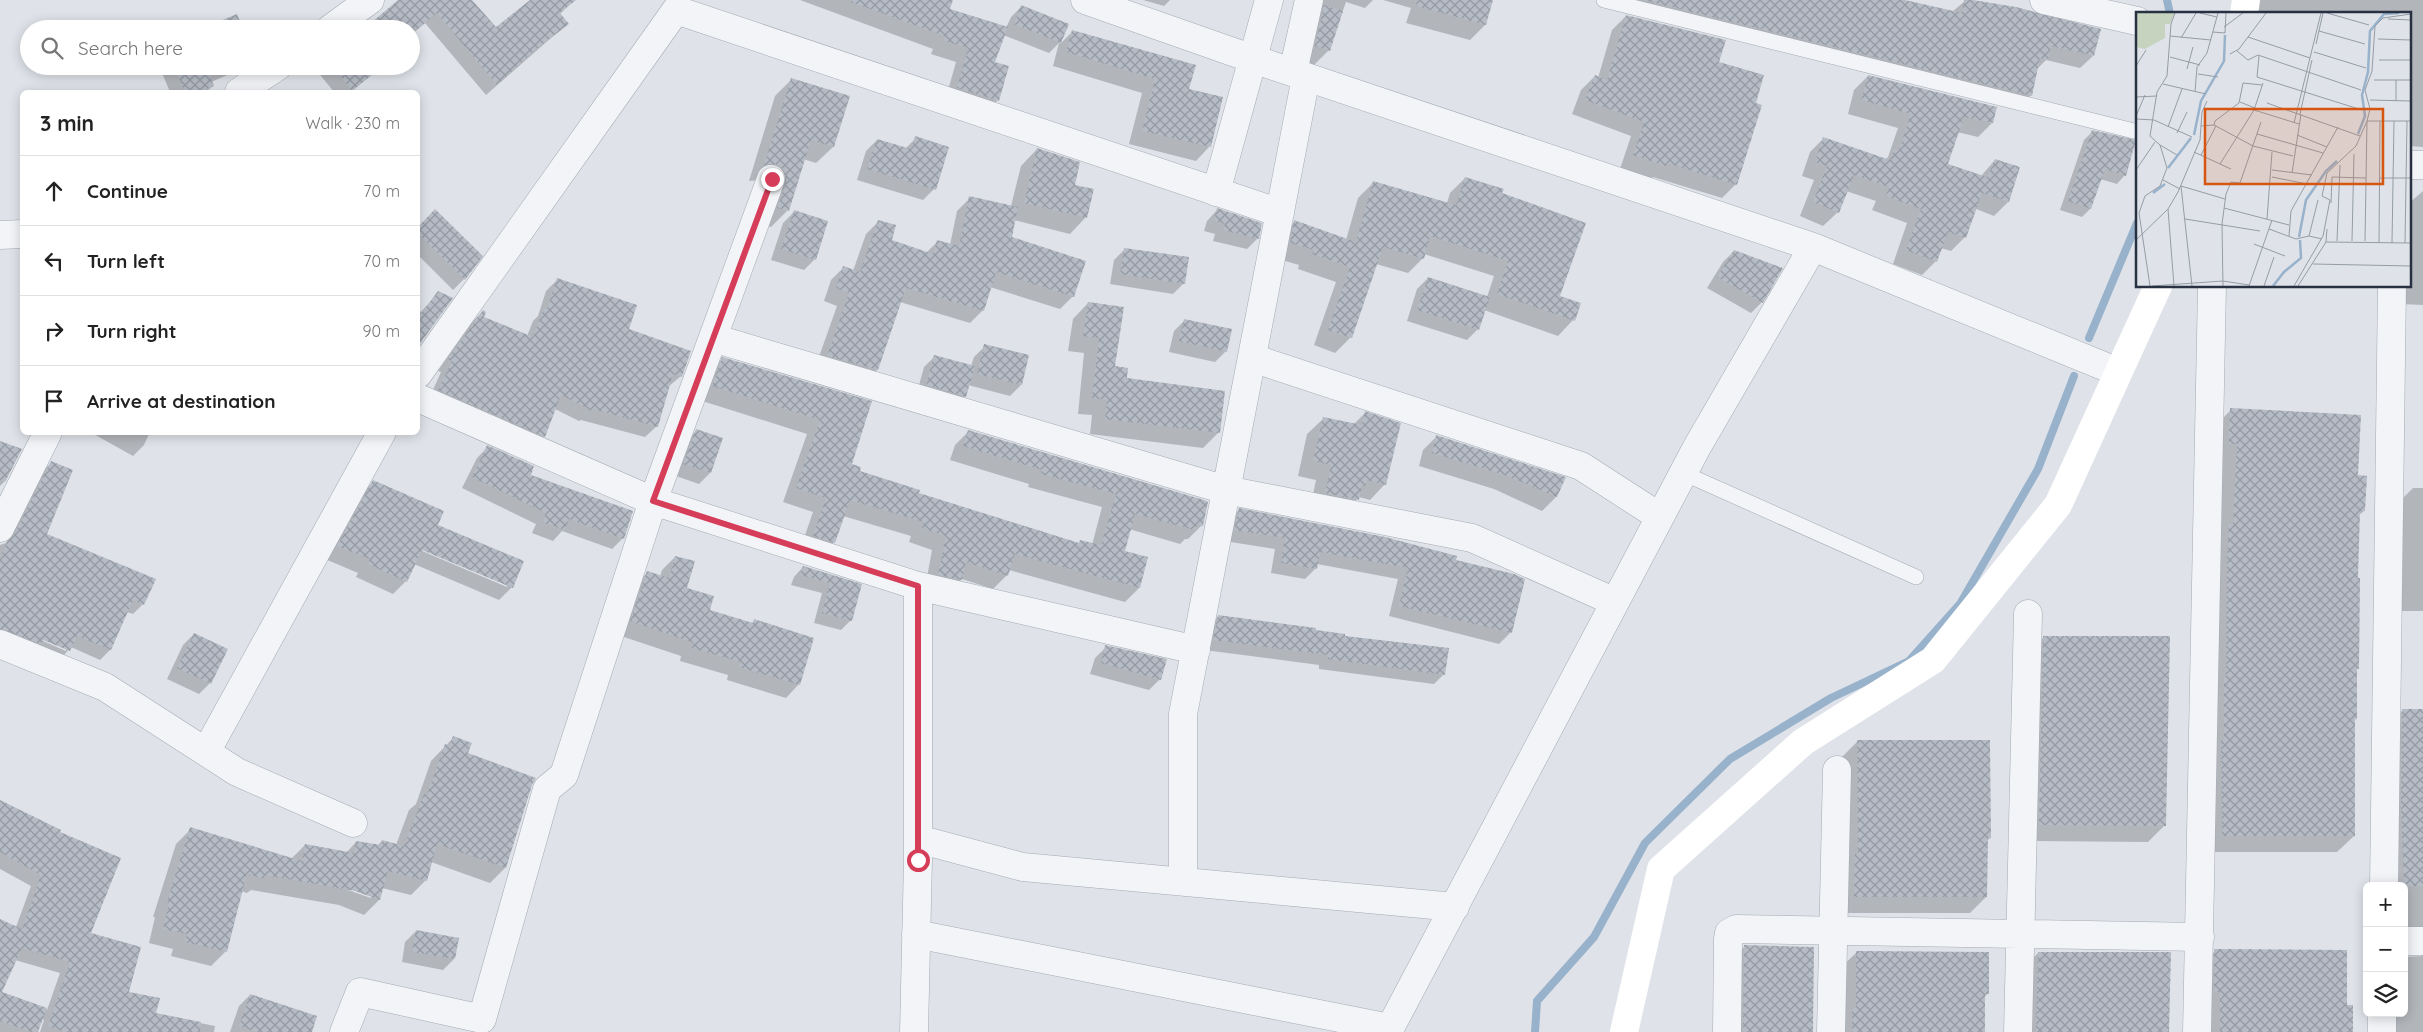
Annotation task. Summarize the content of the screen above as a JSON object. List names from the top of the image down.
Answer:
{
  "page": {
    "search": "Search here",
    "heading": ["3 min", "Walk · 230 m"],
    "list": [
      ["Continue", "70 m"],
      ["Turn left", "70 m"],
      ["Turn right", "90 m"],
      "Arrive at destination"
    ],
    "map_buttons": ["+", "−"]
  }
}
